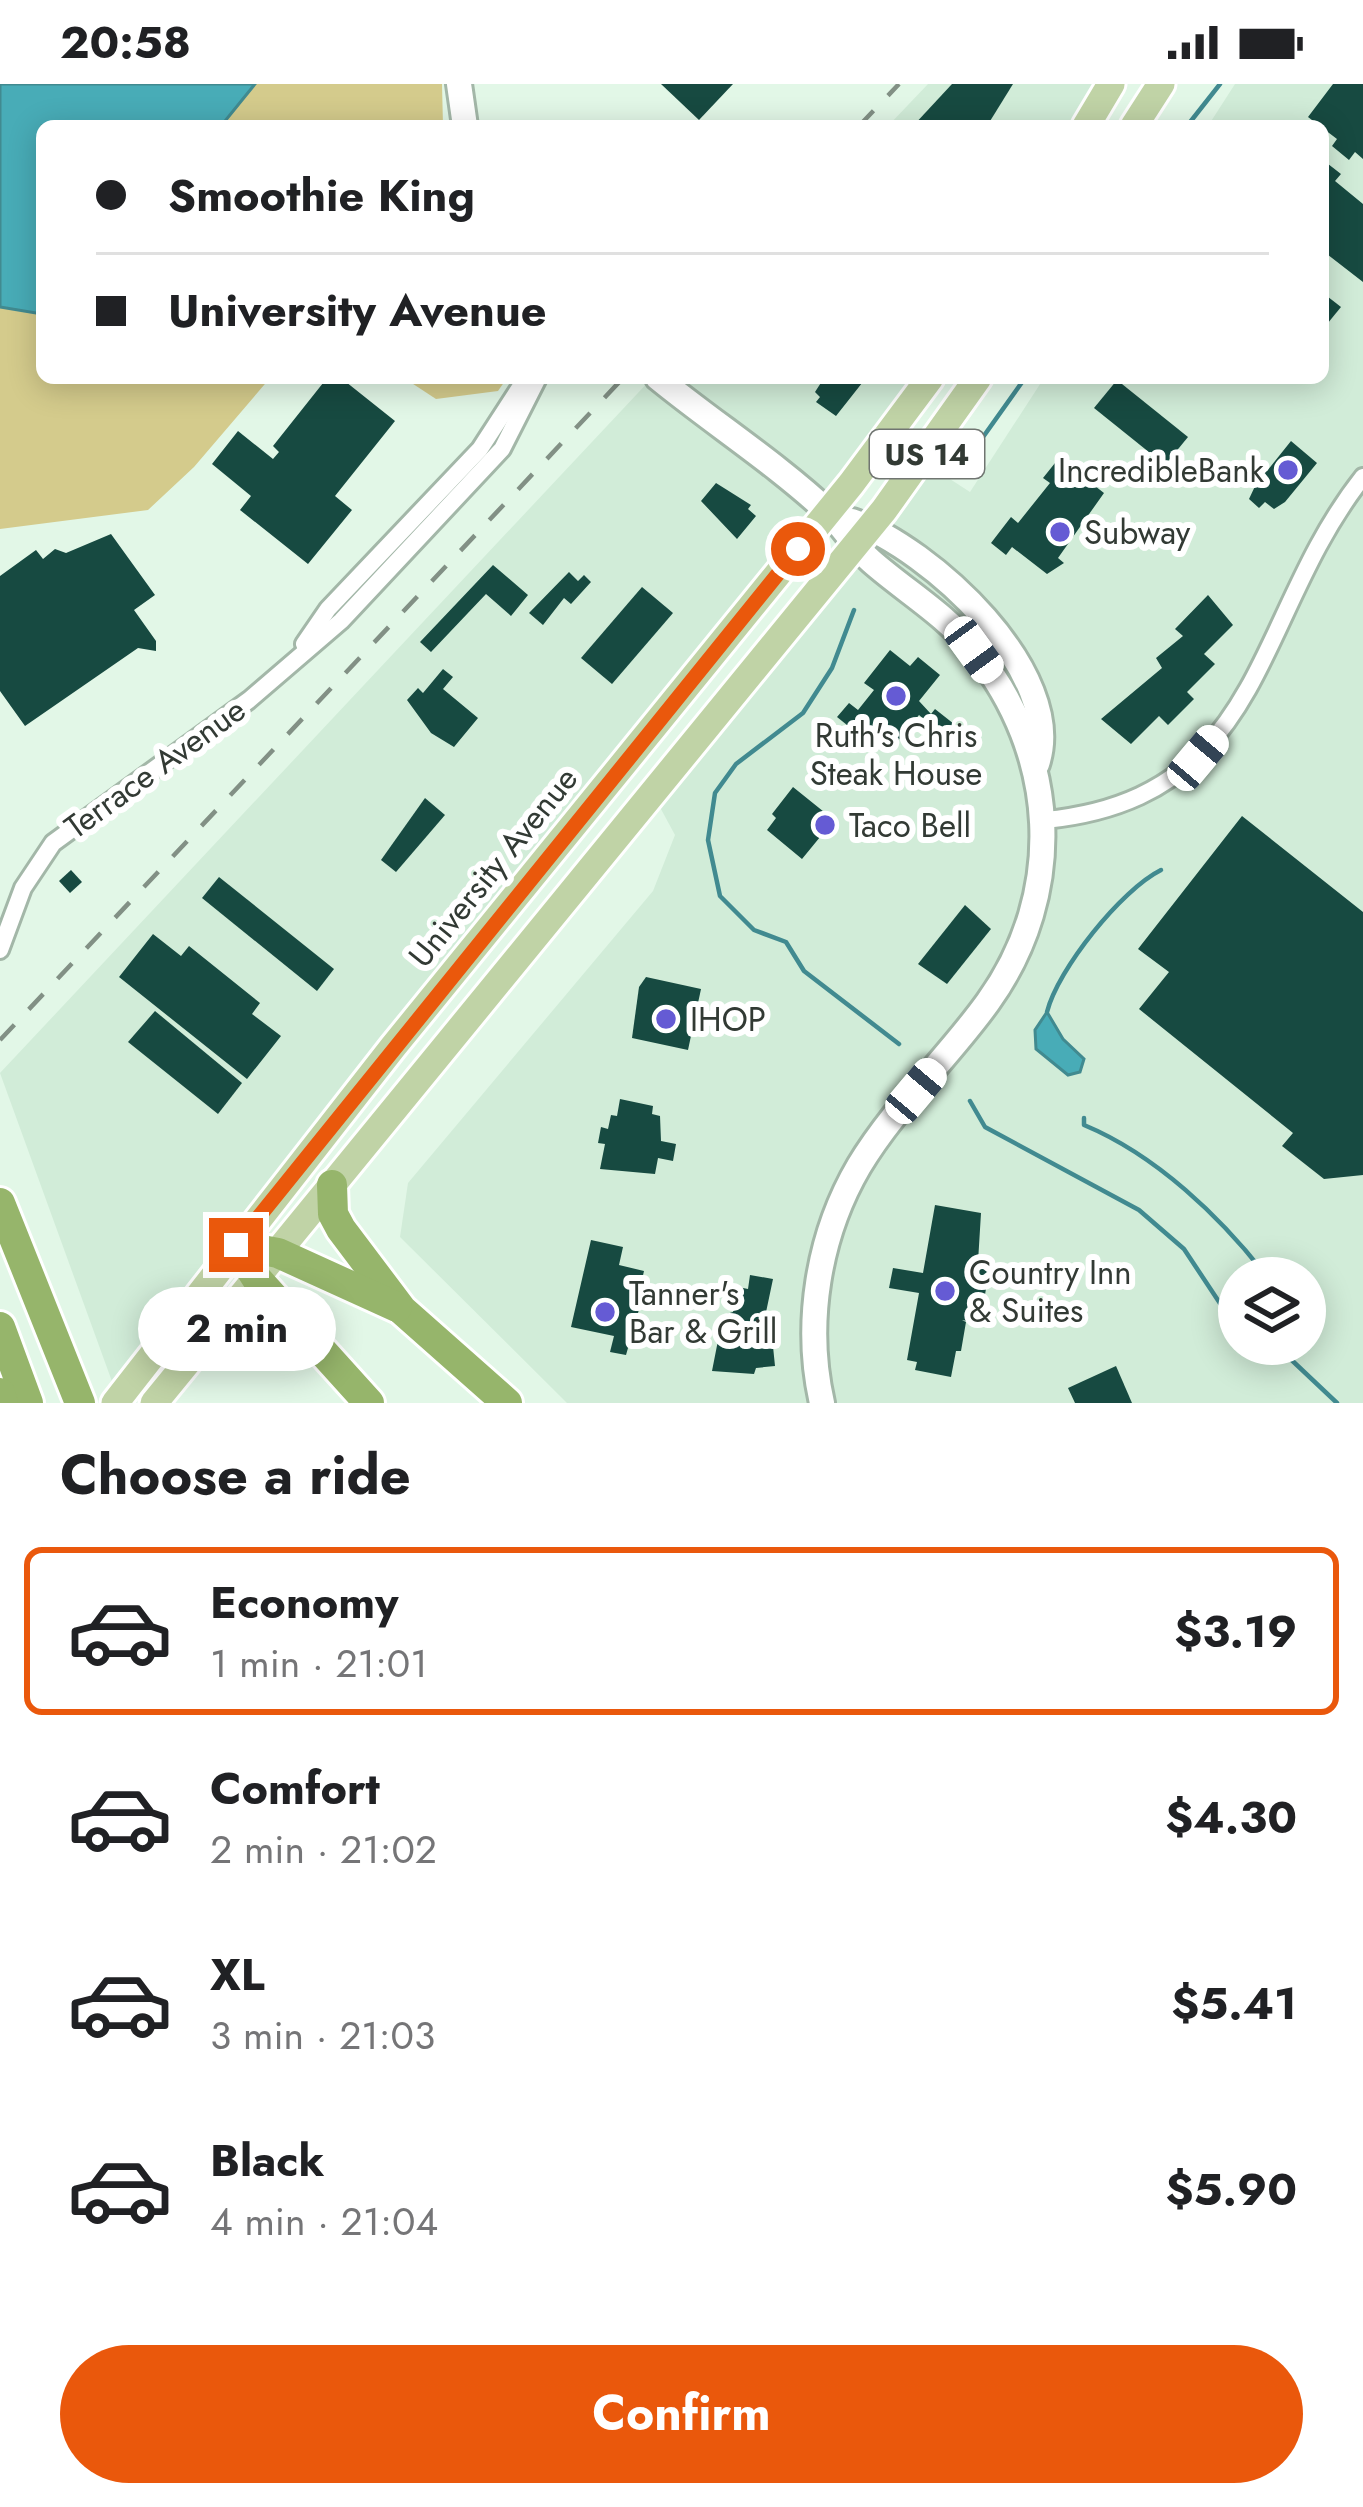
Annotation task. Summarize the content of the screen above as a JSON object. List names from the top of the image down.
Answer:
{
  "streets": {
    "main road": ["US 14", "University Avenue"],
    "street": ["Terrace Avenue"]
  },
  "places": [
    "IncredibleBank",
    "Subway",
    "Ruth's Chris Steak House",
    "Taco Bell",
    "IHOP",
    "Country Inn & Suites",
    "Tanner's Bar & Grill"
  ],
  "page": {
    "status": "20:58",
    "banner": ["Smoothie King", "University Avenue"],
    "bubble": "2 min",
    "heading": "Choose a ride",
    "list": [
      {
        "name": "Economy",
        "note": "1 min · 21:01",
        "value": "$3.19"
      },
      {
        "name": "Comfort",
        "note": "2 min · 21:02",
        "value": "$4.30"
      },
      {
        "name": "XL",
        "note": "3 min · 21:03",
        "value": "$5.41"
      },
      {
        "name": "Black",
        "note": "4 min · 21:04",
        "value": "$5.90"
      }
    ],
    "buttons": "Confirm"
  }
}
